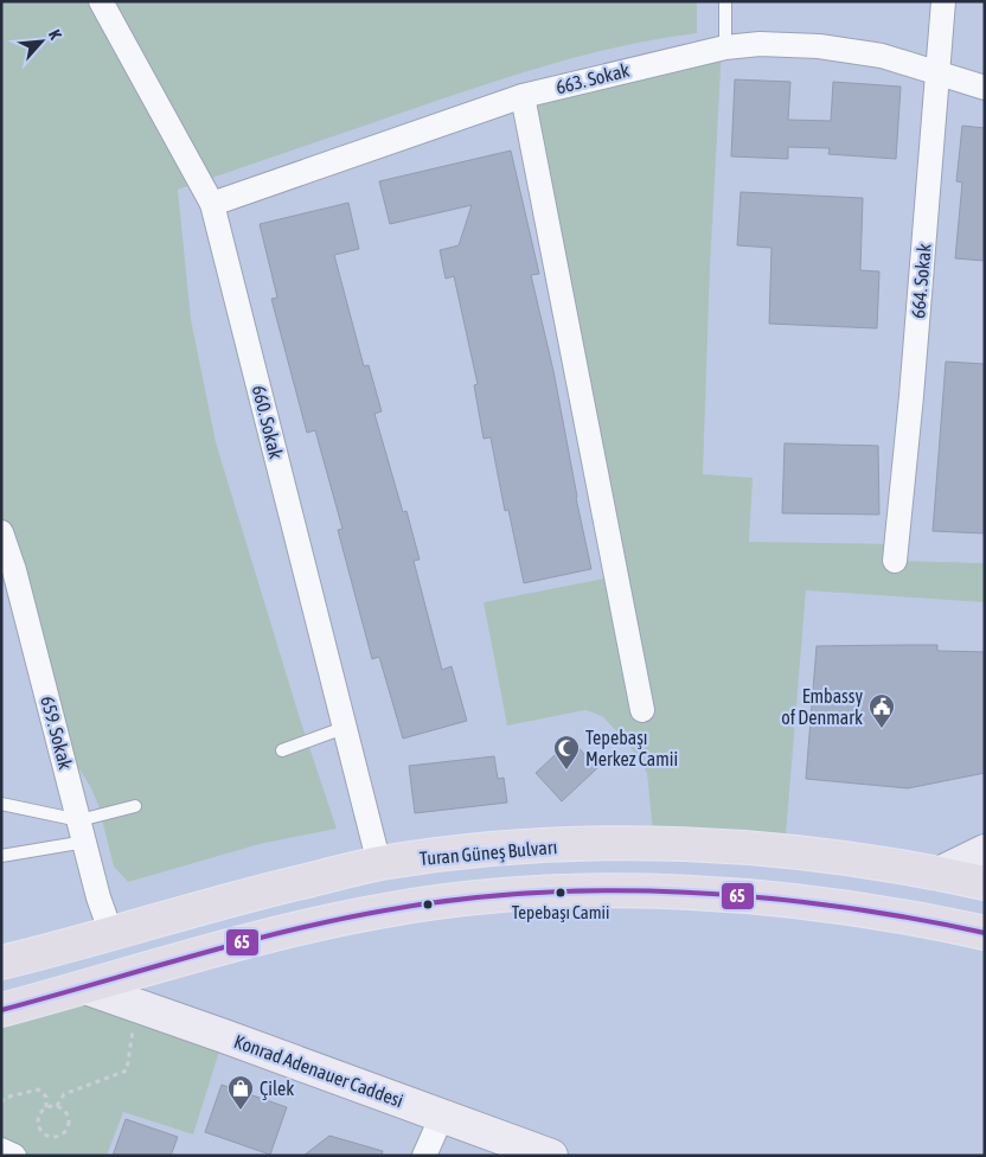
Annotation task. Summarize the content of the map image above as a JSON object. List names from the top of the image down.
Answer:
{
  "streets": {
    "main road": ["Turan Güneş Bulvarı", "Konrad Adenauer Caddesi"],
    "street": [
      "663. Sokak",
      "664. Sokak",
      "660. Sokak",
      "659. Sokak"
    ]
  },
  "crossings": [
    ["663. Sokak", "664. Sokak"],
    ["663. Sokak", "660. Sokak"],
    ["660. Sokak", "Turan Güneş Bulvarı"],
    ["659. Sokak", "Turan Güneş Bulvarı"]
  ],
  "places": {
    "public building": ["Embassy of Denmark"],
    "mosque": ["Tepebaşı Merkez Camii"],
    "other": ["Tepebaşı Camii"],
    "shop": ["Çilek"]
  },
  "lines": ["transit line 65"],
  "north": "top right"
}
